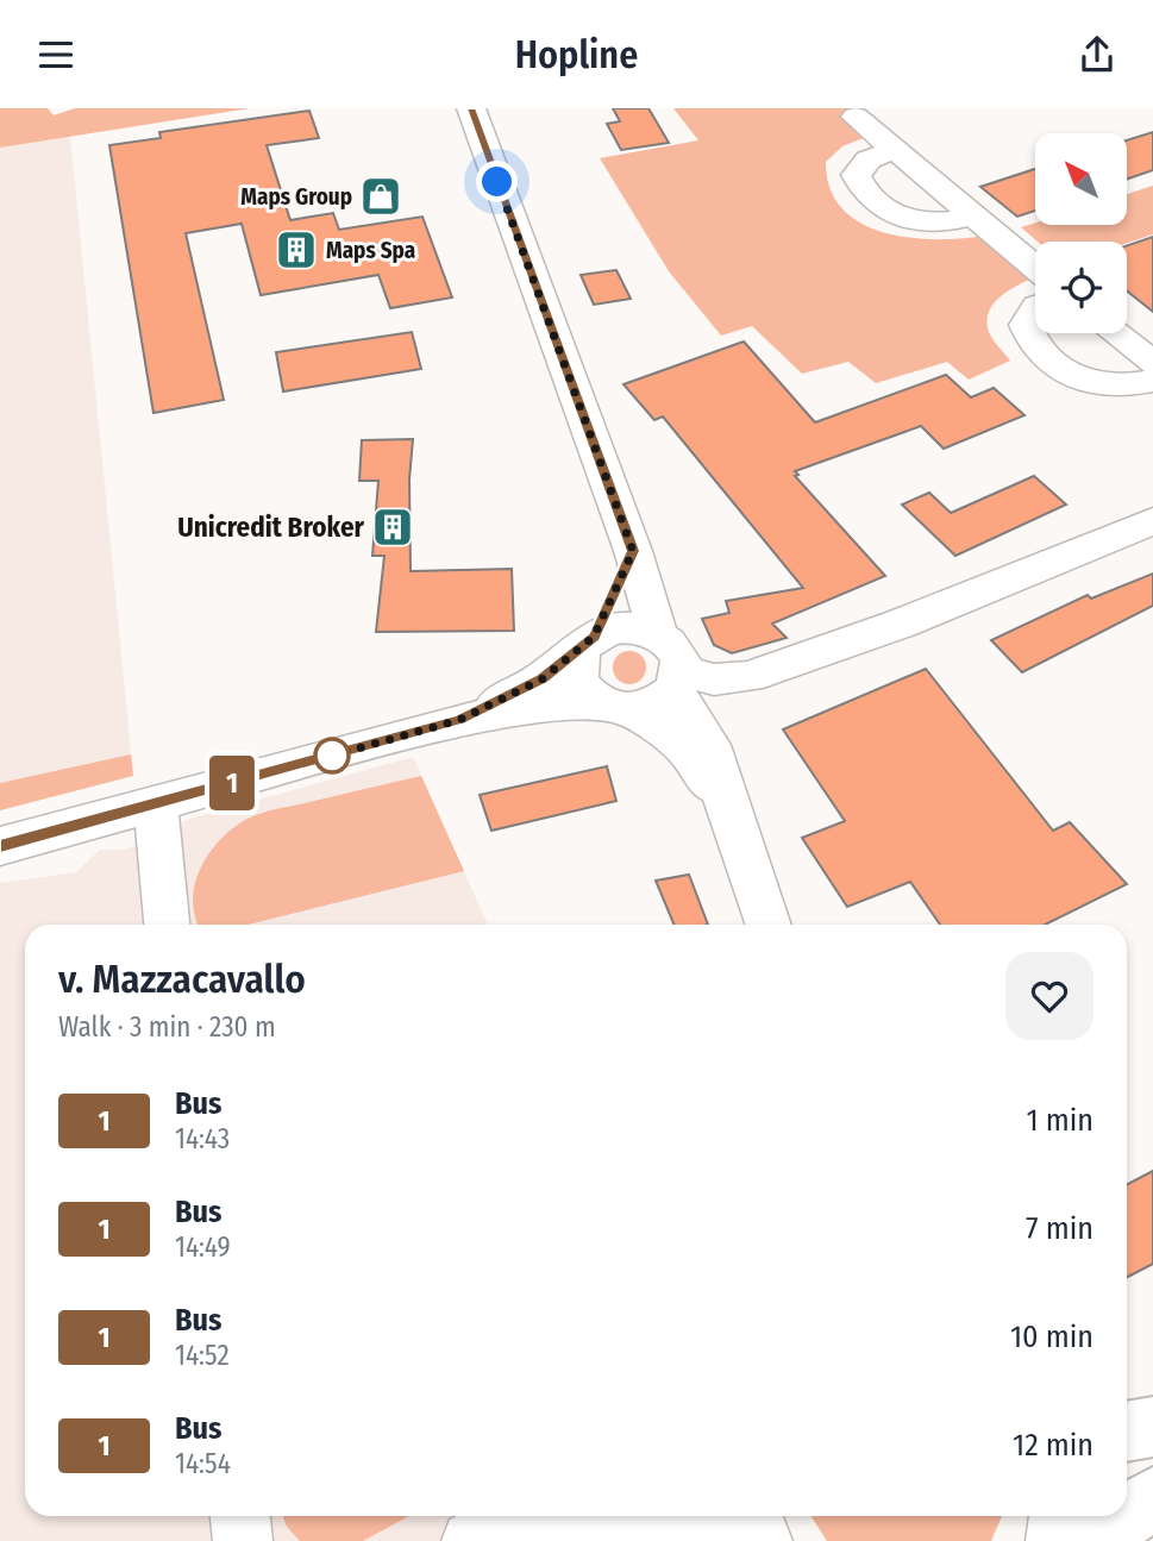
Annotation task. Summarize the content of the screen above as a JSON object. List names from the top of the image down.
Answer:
{
  "places": {
    "shop": ["Maps Group"],
    "building": ["Maps Spa", "Unicredit Broker"]
  },
  "lines": ["bus line 1"],
  "north": "top left",
  "page": {
    "header": "Hopline",
    "on_map": "1",
    "heading": ["v. Mazzacavallo", "Walk · 3 min · 230 m"],
    "list": [
      {
        "mark": "1",
        "name": "Bus",
        "note": "14:43",
        "value": "1 min"
      },
      {
        "mark": "1",
        "name": "Bus",
        "note": "14:49",
        "value": "7 min"
      },
      {
        "mark": "1",
        "name": "Bus",
        "note": "14:52",
        "value": "10 min"
      },
      {
        "mark": "1",
        "name": "Bus",
        "note": "14:54",
        "value": "12 min"
      }
    ]
  }
}
